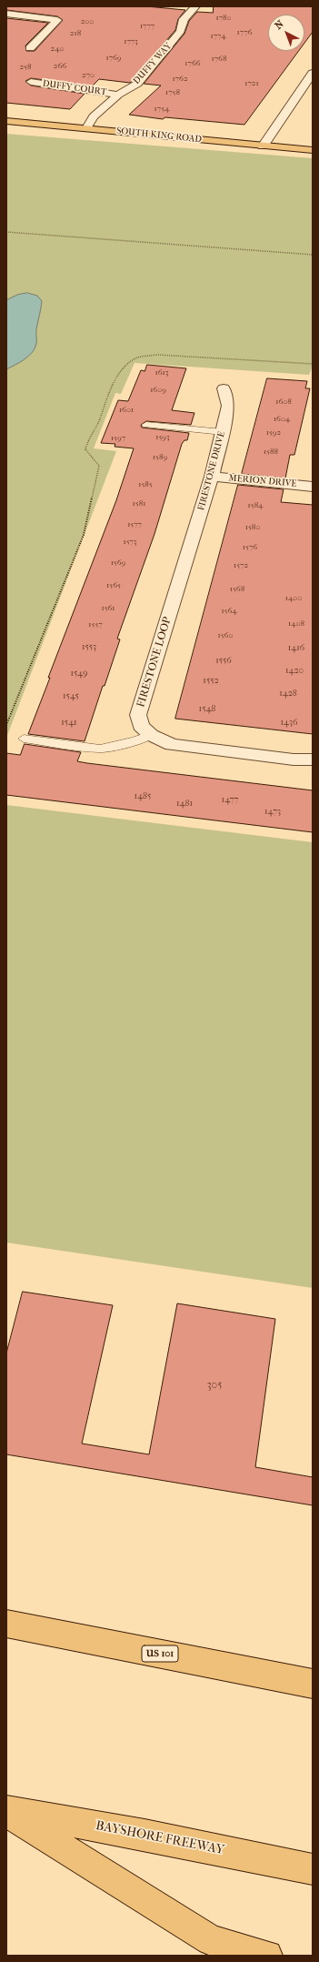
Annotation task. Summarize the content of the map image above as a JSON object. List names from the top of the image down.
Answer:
{
  "streets": {
    "main road": ["SOUTH KING ROAD", "US 101", "BAYSHORE FREEWAY"],
    "street": [
      "DUFFY WAY",
      "DUFFY COURT",
      "FIRESTONE DRIVE",
      "MERION DRIVE",
      "FIRESTONE LOOP"
    ]
  },
  "crossings": [
    ["DUFFY WAY", "DUFFY COURT"],
    ["DUFFY WAY", "SOUTH KING ROAD"],
    ["FIRESTONE DRIVE", "MERION DRIVE"],
    ["FIRESTONE DRIVE", "FIRESTONE LOOP"]
  ],
  "house_numbers": [
    "1780",
    "200",
    "1777",
    "1776",
    "218",
    "1774",
    "1773",
    "240",
    "1769",
    "1768",
    "1766",
    "266",
    "258",
    "270",
    "1762",
    "1721",
    "1758",
    "1754",
    "1613",
    "1609",
    "1608",
    "1601",
    "1604",
    "1592",
    "1593",
    "1597",
    "1588",
    "1589",
    "1585",
    "1581",
    "1584",
    "1577",
    "1580",
    "1573",
    "1576",
    "1569",
    "1572",
    "1565",
    "1568",
    "1400",
    "1561",
    "1564",
    "1408",
    "1557",
    "1560",
    "1553",
    "1416",
    "1556",
    "1420",
    "1549",
    "1552",
    "1428",
    "1545",
    "1548",
    "1541",
    "1436",
    "1485",
    "1477",
    "1481",
    "1473",
    "305"
  ],
  "north": "top left"
}
